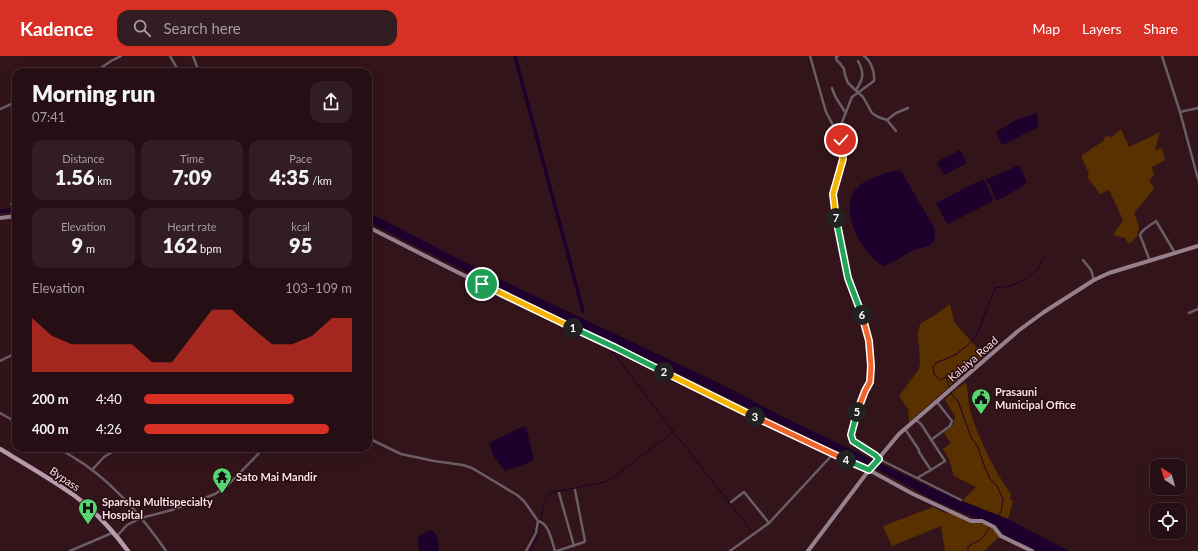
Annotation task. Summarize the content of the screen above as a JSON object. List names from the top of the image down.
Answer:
{
  "streets": {
    "main road": ["Kalaiya Road", "Bypass"]
  },
  "places": {
    "public building": ["Prasauni Municipal Office"],
    "temple": ["Sato Mai Mandir"],
    "hospital": ["Sparsha Multispecialty Hospital"]
  },
  "north": "top left",
  "page": {
    "header": "Kadence",
    "search": "Search here",
    "nav": ["Map", "Layers", "Share"],
    "heading": ["Morning run", "07:41"],
    "stats": [
      ["Distance", "1.56 km"],
      ["Time", "7:09"],
      ["Pace", "4:35 /km"],
      ["Elevation", "9 m"],
      ["Heart rate", "162 bpm"],
      ["kcal", "95"]
    ],
    "pins": [
      "7",
      "6",
      "1",
      "2",
      "5",
      "3",
      "4"
    ],
    "chart": ["Elevation", "103–109 m"],
    "list": [
      {
        "name": "200 m",
        "note": "4:40"
      },
      {
        "name": "400 m",
        "note": "4:26"
      }
    ]
  }
}
